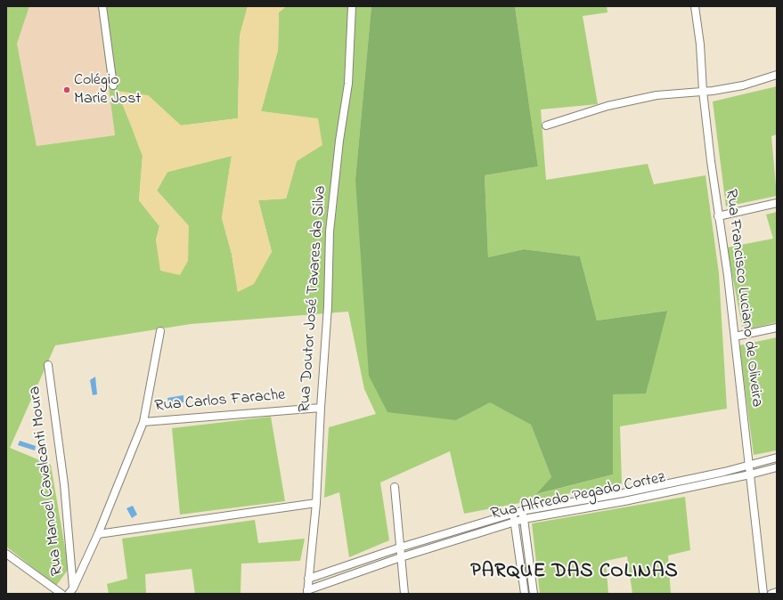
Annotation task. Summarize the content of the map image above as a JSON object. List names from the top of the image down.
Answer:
{
  "streets": {
    "street": [
      "Rua Francisco Luciano de Oliveira",
      "Rua Doutor José Tavares da Silva",
      "Rua Carlos Farache",
      "Rua Manoel Cavalcanti Moura",
      "Rua Alfredo Pegado Cortez"
    ]
  },
  "crossings": [
    ["Rua Francisco Luciano de Oliveira", "Rua Alfredo Pegado Cortez"],
    ["Rua Doutor José Tavares da Silva", "Rua Carlos Farache"],
    ["Rua Doutor José Tavares da Silva", "Rua Alfredo Pegado Cortez"]
  ],
  "districts": ["PARQUE DAS COLINAS"],
  "places": ["Colégio Marie Jost"]
}
